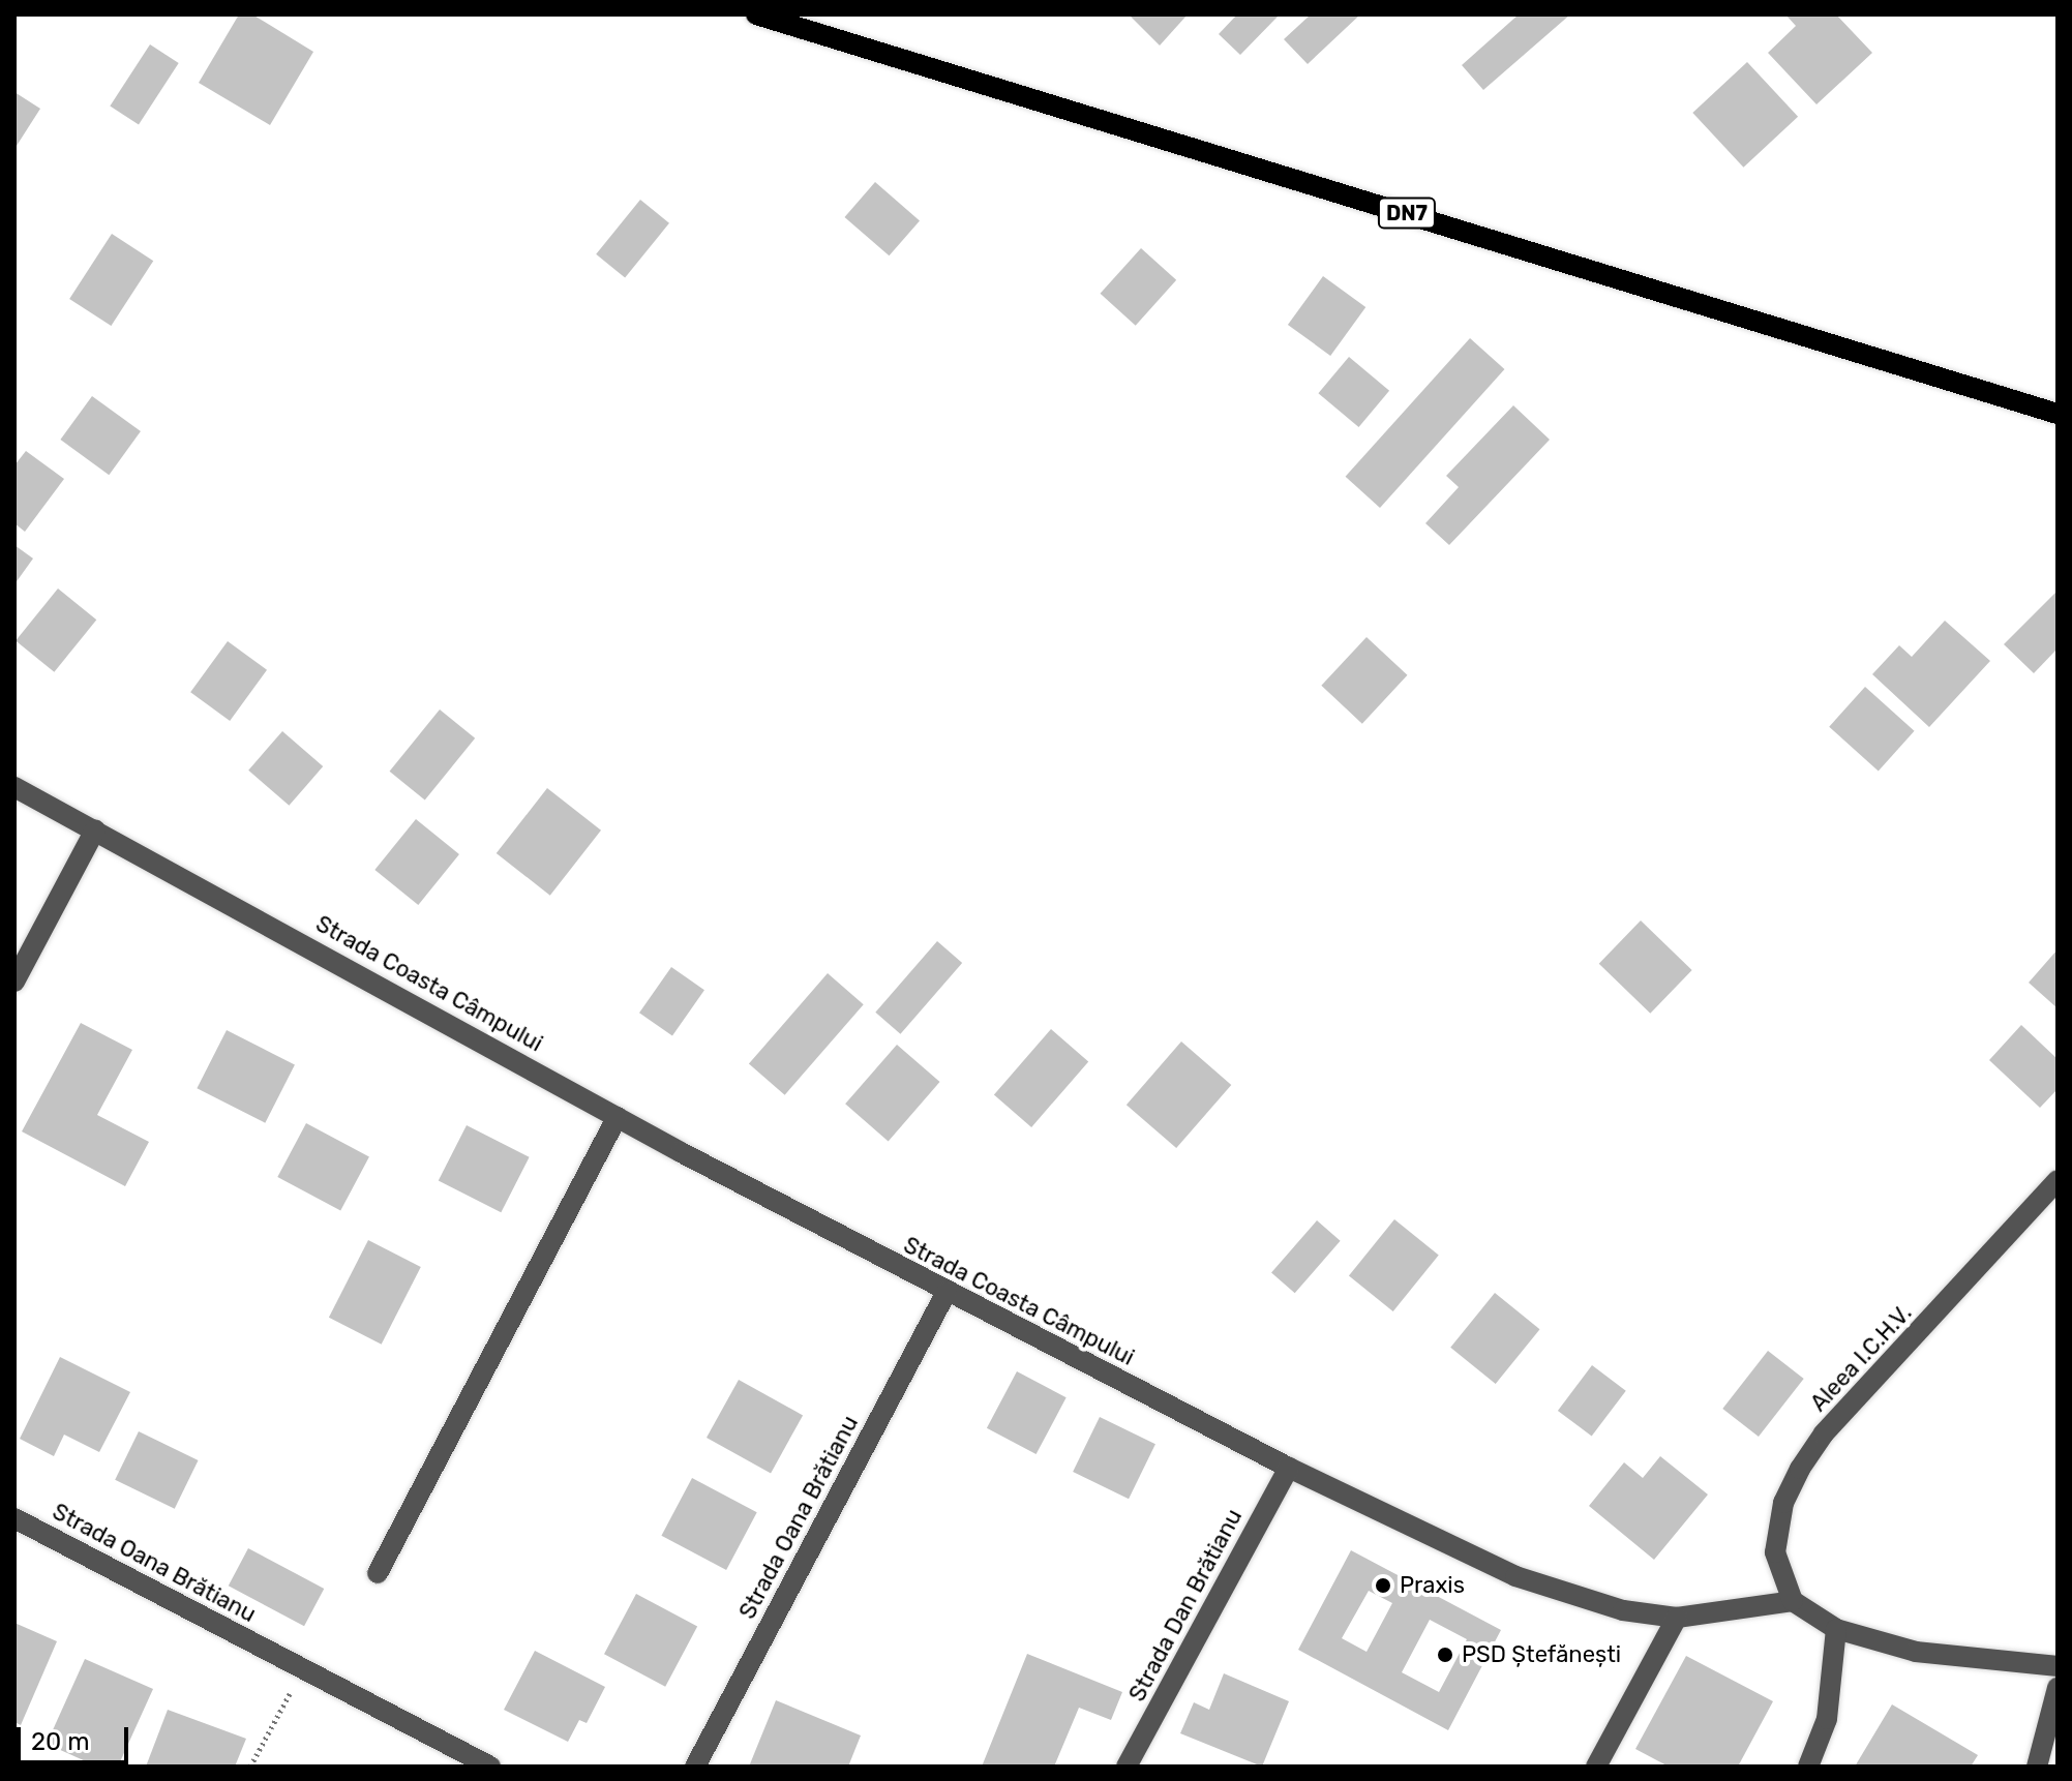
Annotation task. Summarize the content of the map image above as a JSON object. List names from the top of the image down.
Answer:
{
  "streets": {
    "main road": ["DN7"],
    "street": [
      "Strada Coasta Câmpului",
      "Aleea I.C.H.V.",
      "Strada Oana Brătianu",
      "Strada Dan Brătianu"
    ]
  },
  "crossings": [
    ["Strada Coasta Câmpului", "Aleea I.C.H.V."],
    ["Strada Coasta Câmpului", "Strada Oana Brătianu"],
    ["Strada Coasta Câmpului", "Strada Dan Brătianu"]
  ],
  "places": ["Praxis", "PSD Ștefănești"],
  "scale_bar": "20 m"
}
